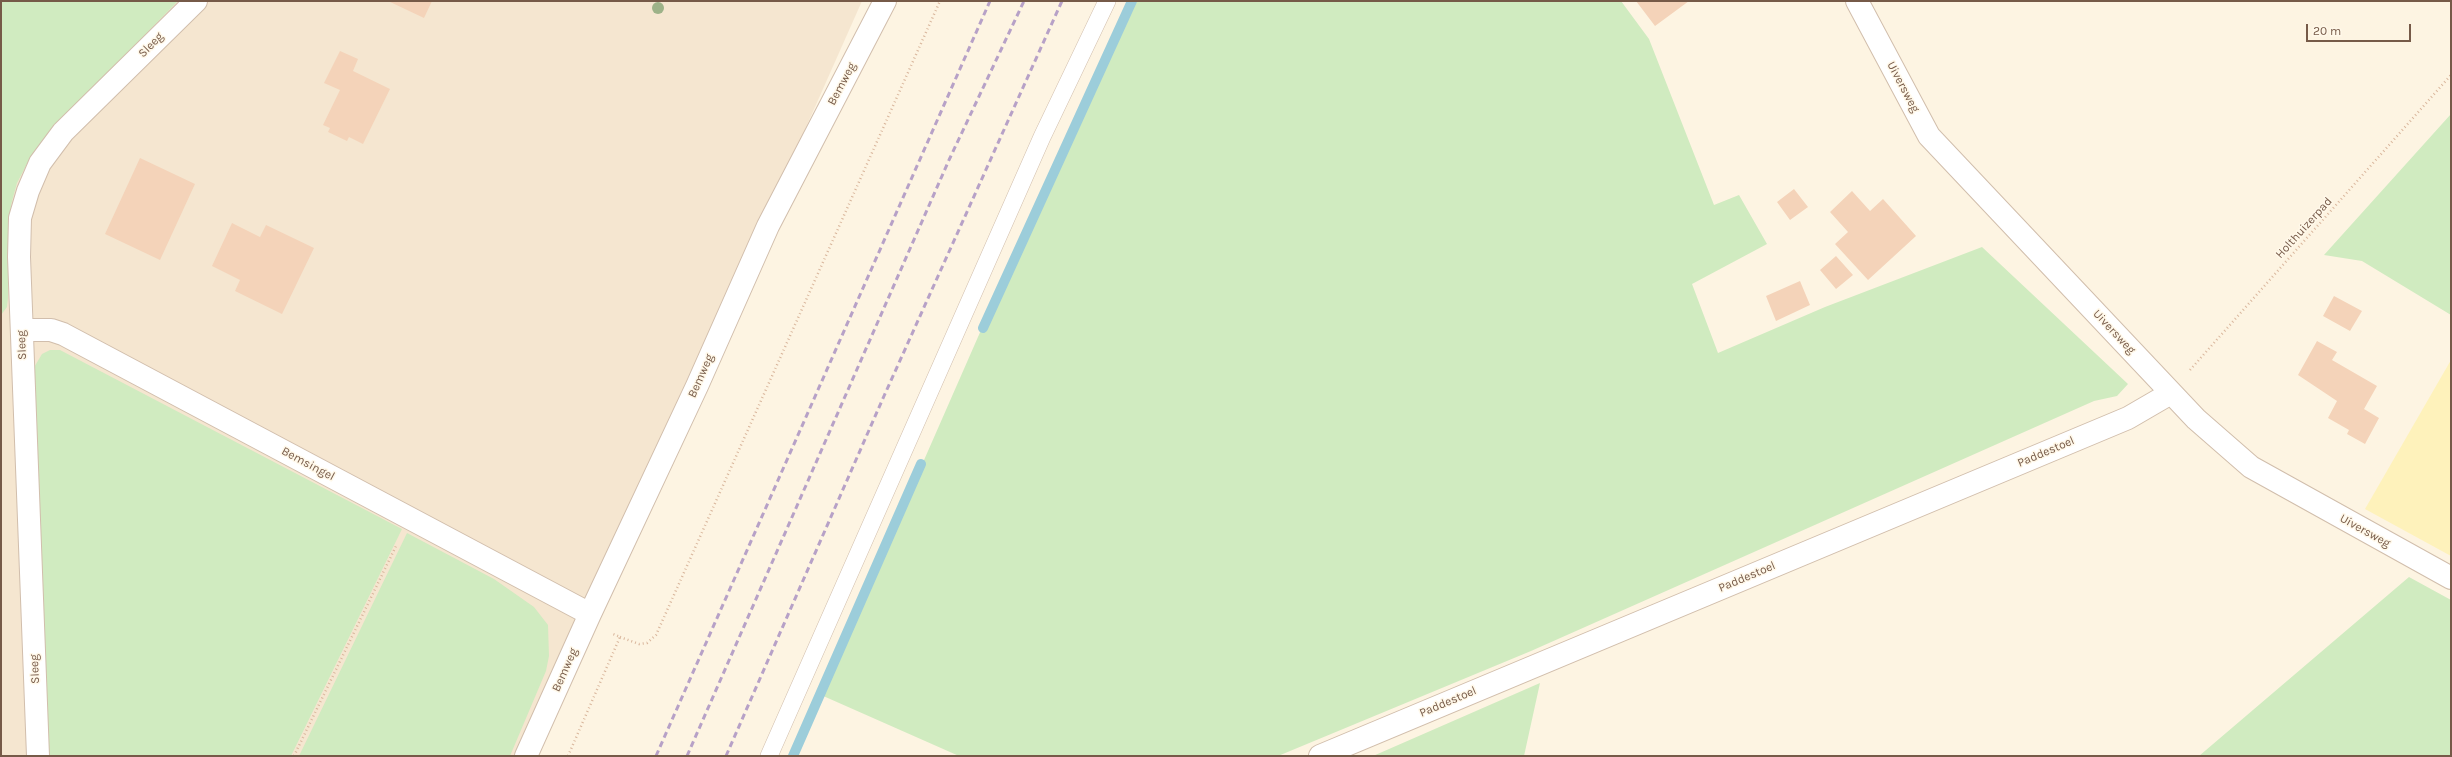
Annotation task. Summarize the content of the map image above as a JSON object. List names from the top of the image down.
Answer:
{
  "streets": {
    "street": [
      "Sleeg",
      "Bemweg",
      "Uiversweg",
      "Paddestoel",
      "Bemsingel"
    ],
    "path": ["Holthuizerpad"]
  },
  "crossings": [
    ["Sleeg", "Bemsingel"],
    ["Bemweg", "Bemsingel"],
    ["Uiversweg", "Holthuizerpad"],
    ["Uiversweg", "Paddestoel"],
    ["Holthuizerpad", "Paddestoel"]
  ],
  "scale_bar": "20 m"
}
